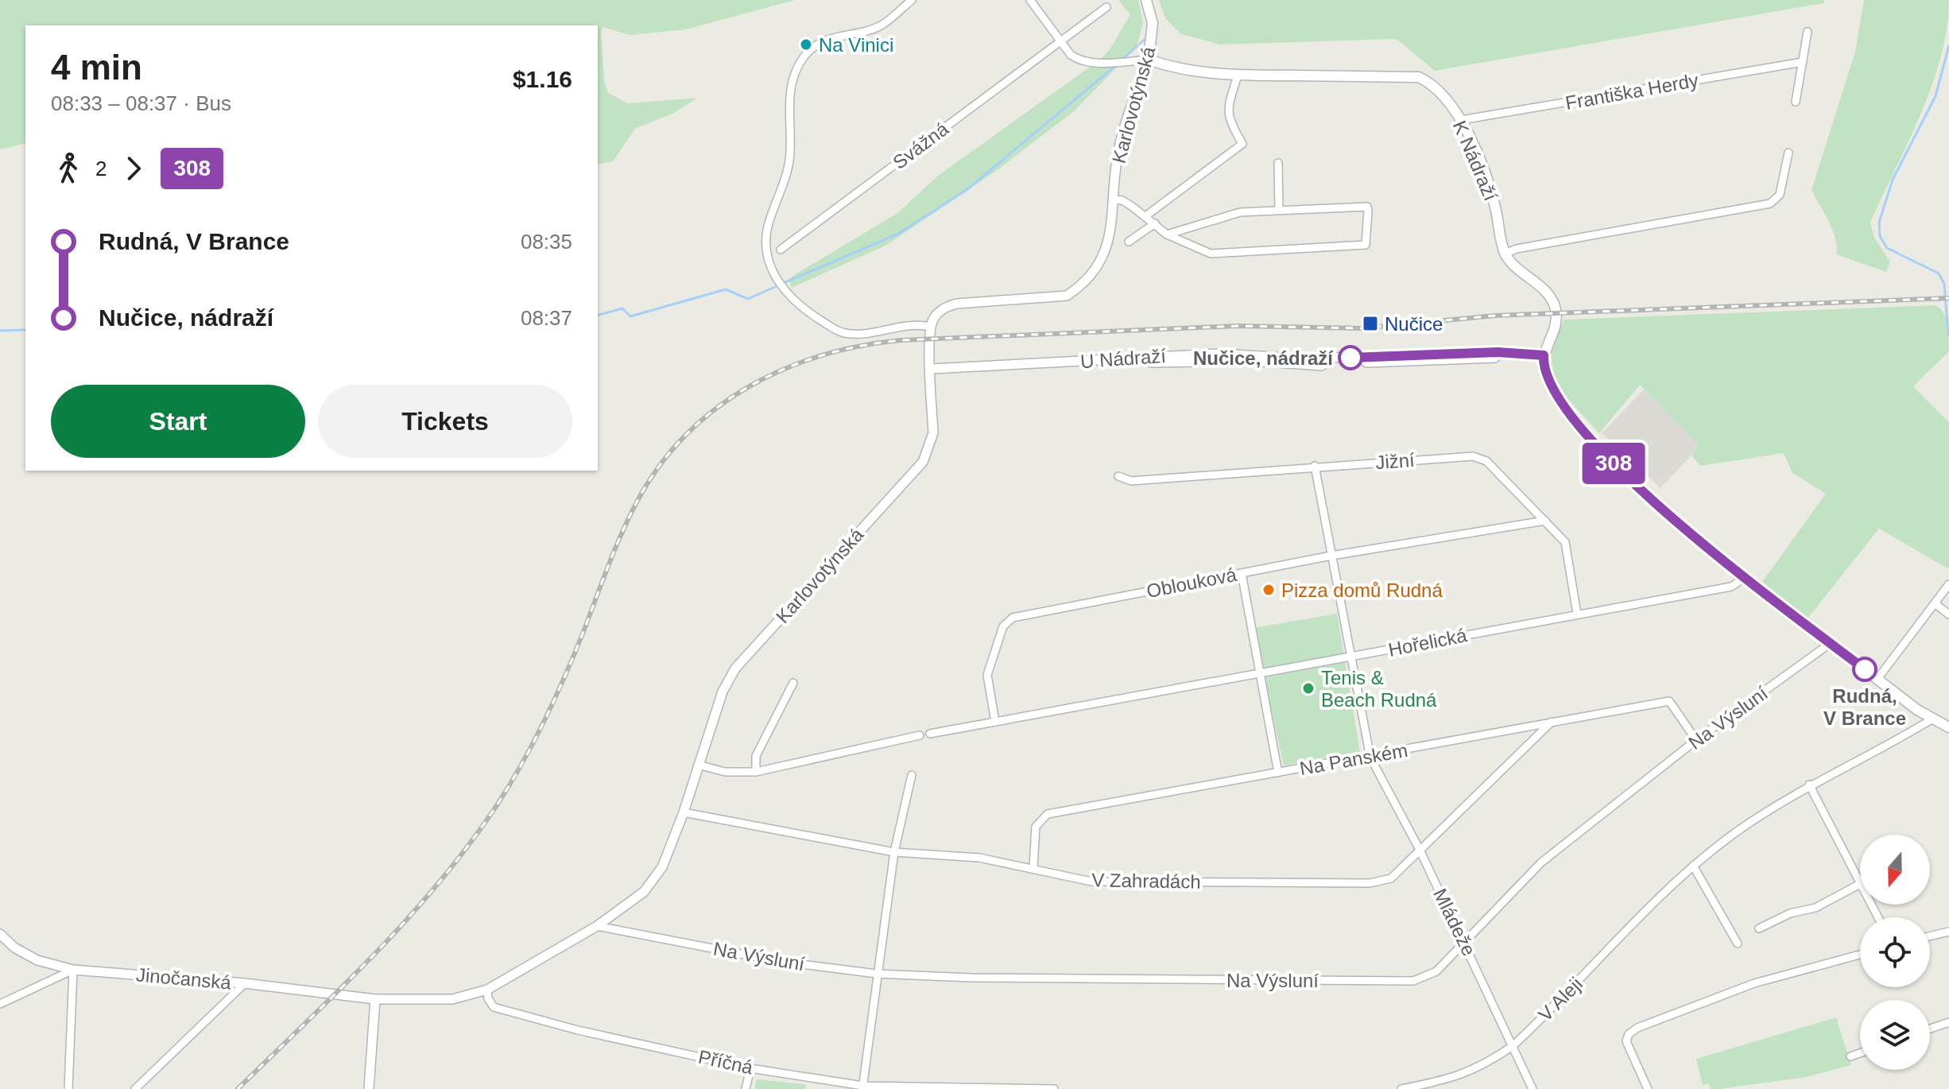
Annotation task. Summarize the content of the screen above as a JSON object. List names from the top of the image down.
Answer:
{
  "streets": {
    "main road": ["Karlovotýnská", "K Nádraží"],
    "street": [
      "Františka Herdy",
      "Svážná",
      "U Nádraží",
      "Jižní",
      "Oblouková",
      "Hořelická",
      "Na Výsluní",
      "Na Panském",
      "V Zahradách",
      "Mládeže",
      "Jinočanská",
      "V Aleji",
      "Příčná"
    ]
  },
  "crossings": [
    ["Františka Herdy", "K Nádraží"],
    ["Karlovotýnská", "K Nádraží"],
    ["Karlovotýnská", "U Nádraží"],
    ["Karlovotýnská", "Na Výsluní"],
    ["Karlovotýnská", "V Zahradách"],
    ["Karlovotýnská", "Jinočanská"],
    ["Karlovotýnská", "Příčná"],
    ["Jižní", "Oblouková"],
    ["Jižní", "Hořelická"],
    ["Jižní", "Mládeže"],
    ["Oblouková", "Hořelická"],
    ["Oblouková", "Mládeže"],
    ["Hořelická", "Mládeže"],
    ["Na Výsluní", "Na Panském"],
    ["Na Výsluní", "Mládeže"],
    ["Na Panském", "V Zahradách"],
    ["Na Panském", "Mládeže"],
    ["V Zahradách", "Mládeže"],
    ["Mládeže", "V Aleji"]
  ],
  "places": {
    "other": [
      "Na Vinici",
      "Nučice, nádraží",
      "Pizza domů Rudná",
      "Rudná, V Brance",
      "Tenis & Beach Rudná"
    ],
    "transit": ["Nučice"]
  },
  "lines": ["bus line 308"],
  "north": "bottom",
  "page": {
    "on_map": "308",
    "heading": ["4 min", "08:33 – 08:37 · Bus", "$1.16"],
    "legs": ["2", "308"],
    "list": [
      {
        "name": "Rudná, V Brance",
        "value": "08:35"
      },
      {
        "name": "Nučice, nádraží",
        "value": "08:37"
      }
    ],
    "buttons": ["Start", "Tickets"]
  }
}
